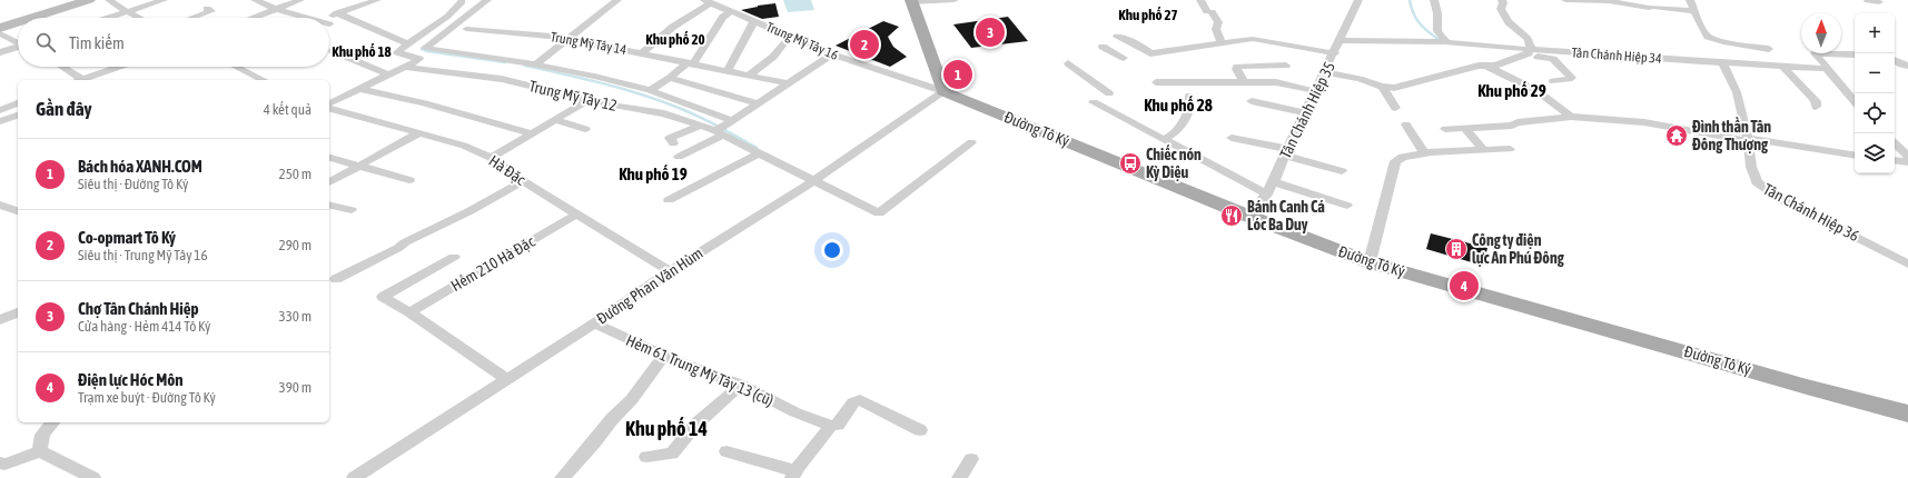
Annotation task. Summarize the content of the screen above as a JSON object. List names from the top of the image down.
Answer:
{
  "streets": {
    "main road": ["Đường Tô Ký"],
    "street": [
      "Trung Mỹ Tây 16",
      "Trung Mỹ Tây 14",
      "Tân Chánh Hiệp 34",
      "Trung Mỹ Tây 12",
      "Tân Chánh Hiệp 35",
      "Hà Đặc",
      "Tân Chánh Hiệp 36",
      "Hẻm 210 Hà Đặc",
      "Đường Phan Văn Hùm",
      "Hẻm 61 Trung Mỹ Tây 13 (cũ)"
    ]
  },
  "crossings": [
    ["Trung Mỹ Tây 16", "Đường Tô Ký"],
    ["Trung Mỹ Tây 16", "Đường Phan Văn Hùm"],
    ["Tân Chánh Hiệp 34", "Tân Chánh Hiệp 35"],
    ["Tân Chánh Hiệp 34", "Tân Chánh Hiệp 36"],
    ["Trung Mỹ Tây 12", "Đường Phan Văn Hùm"],
    ["Tân Chánh Hiệp 35", "Đường Tô Ký"],
    ["Đường Tô Ký", "Đường Phan Văn Hùm"],
    ["Hà Đặc", "Hẻm 210 Hà Đặc"],
    ["Hà Đặc", "Đường Phan Văn Hùm"],
    ["Đường Phan Văn Hùm", "Hẻm 61 Trung Mỹ Tây 13 (cũ)"]
  ],
  "districts": [
    "Khu phố 27",
    "Khu phố 20",
    "Khu phố 18",
    "Khu phố 29",
    "Khu phố 28",
    "Khu phố 19",
    "Khu phố 14"
  ],
  "places": {
    "temple": ["Đình thần Tân Đông Thượng"],
    "bus stop": ["Chiếc nón Kỳ Diệu"],
    "restaurant": ["Bánh Canh Cá Lóc Ba Duy"],
    "building": ["Công ty điện lực An Phú Đông"]
  },
  "north": "top",
  "page": {
    "map_buttons": ["+", "−"],
    "pins": [
      "3",
      "2",
      "1",
      "4"
    ],
    "search": "Tìm kiếm",
    "heading": ["Gần đây", "4 kết quả"],
    "list": [
      {
        "mark": "1",
        "name": "Bách hóa XANH.COM",
        "note": "Siêu thị · Đường Tô Ký",
        "value": "250 m"
      },
      {
        "mark": "2",
        "name": "Co-opmart Tô Ký",
        "note": "Siêu thị · Trung Mỹ Tây 16",
        "value": "290 m"
      },
      {
        "mark": "3",
        "name": "Chợ Tân Chánh Hiệp",
        "note": "Cửa hàng · Hẻm 414 Tô Ký",
        "value": "330 m"
      },
      {
        "mark": "4",
        "name": "Điện lực Hóc Môn",
        "note": "Trạm xe buýt · Đường Tô Ký",
        "value": "390 m"
      }
    ]
  }
}
